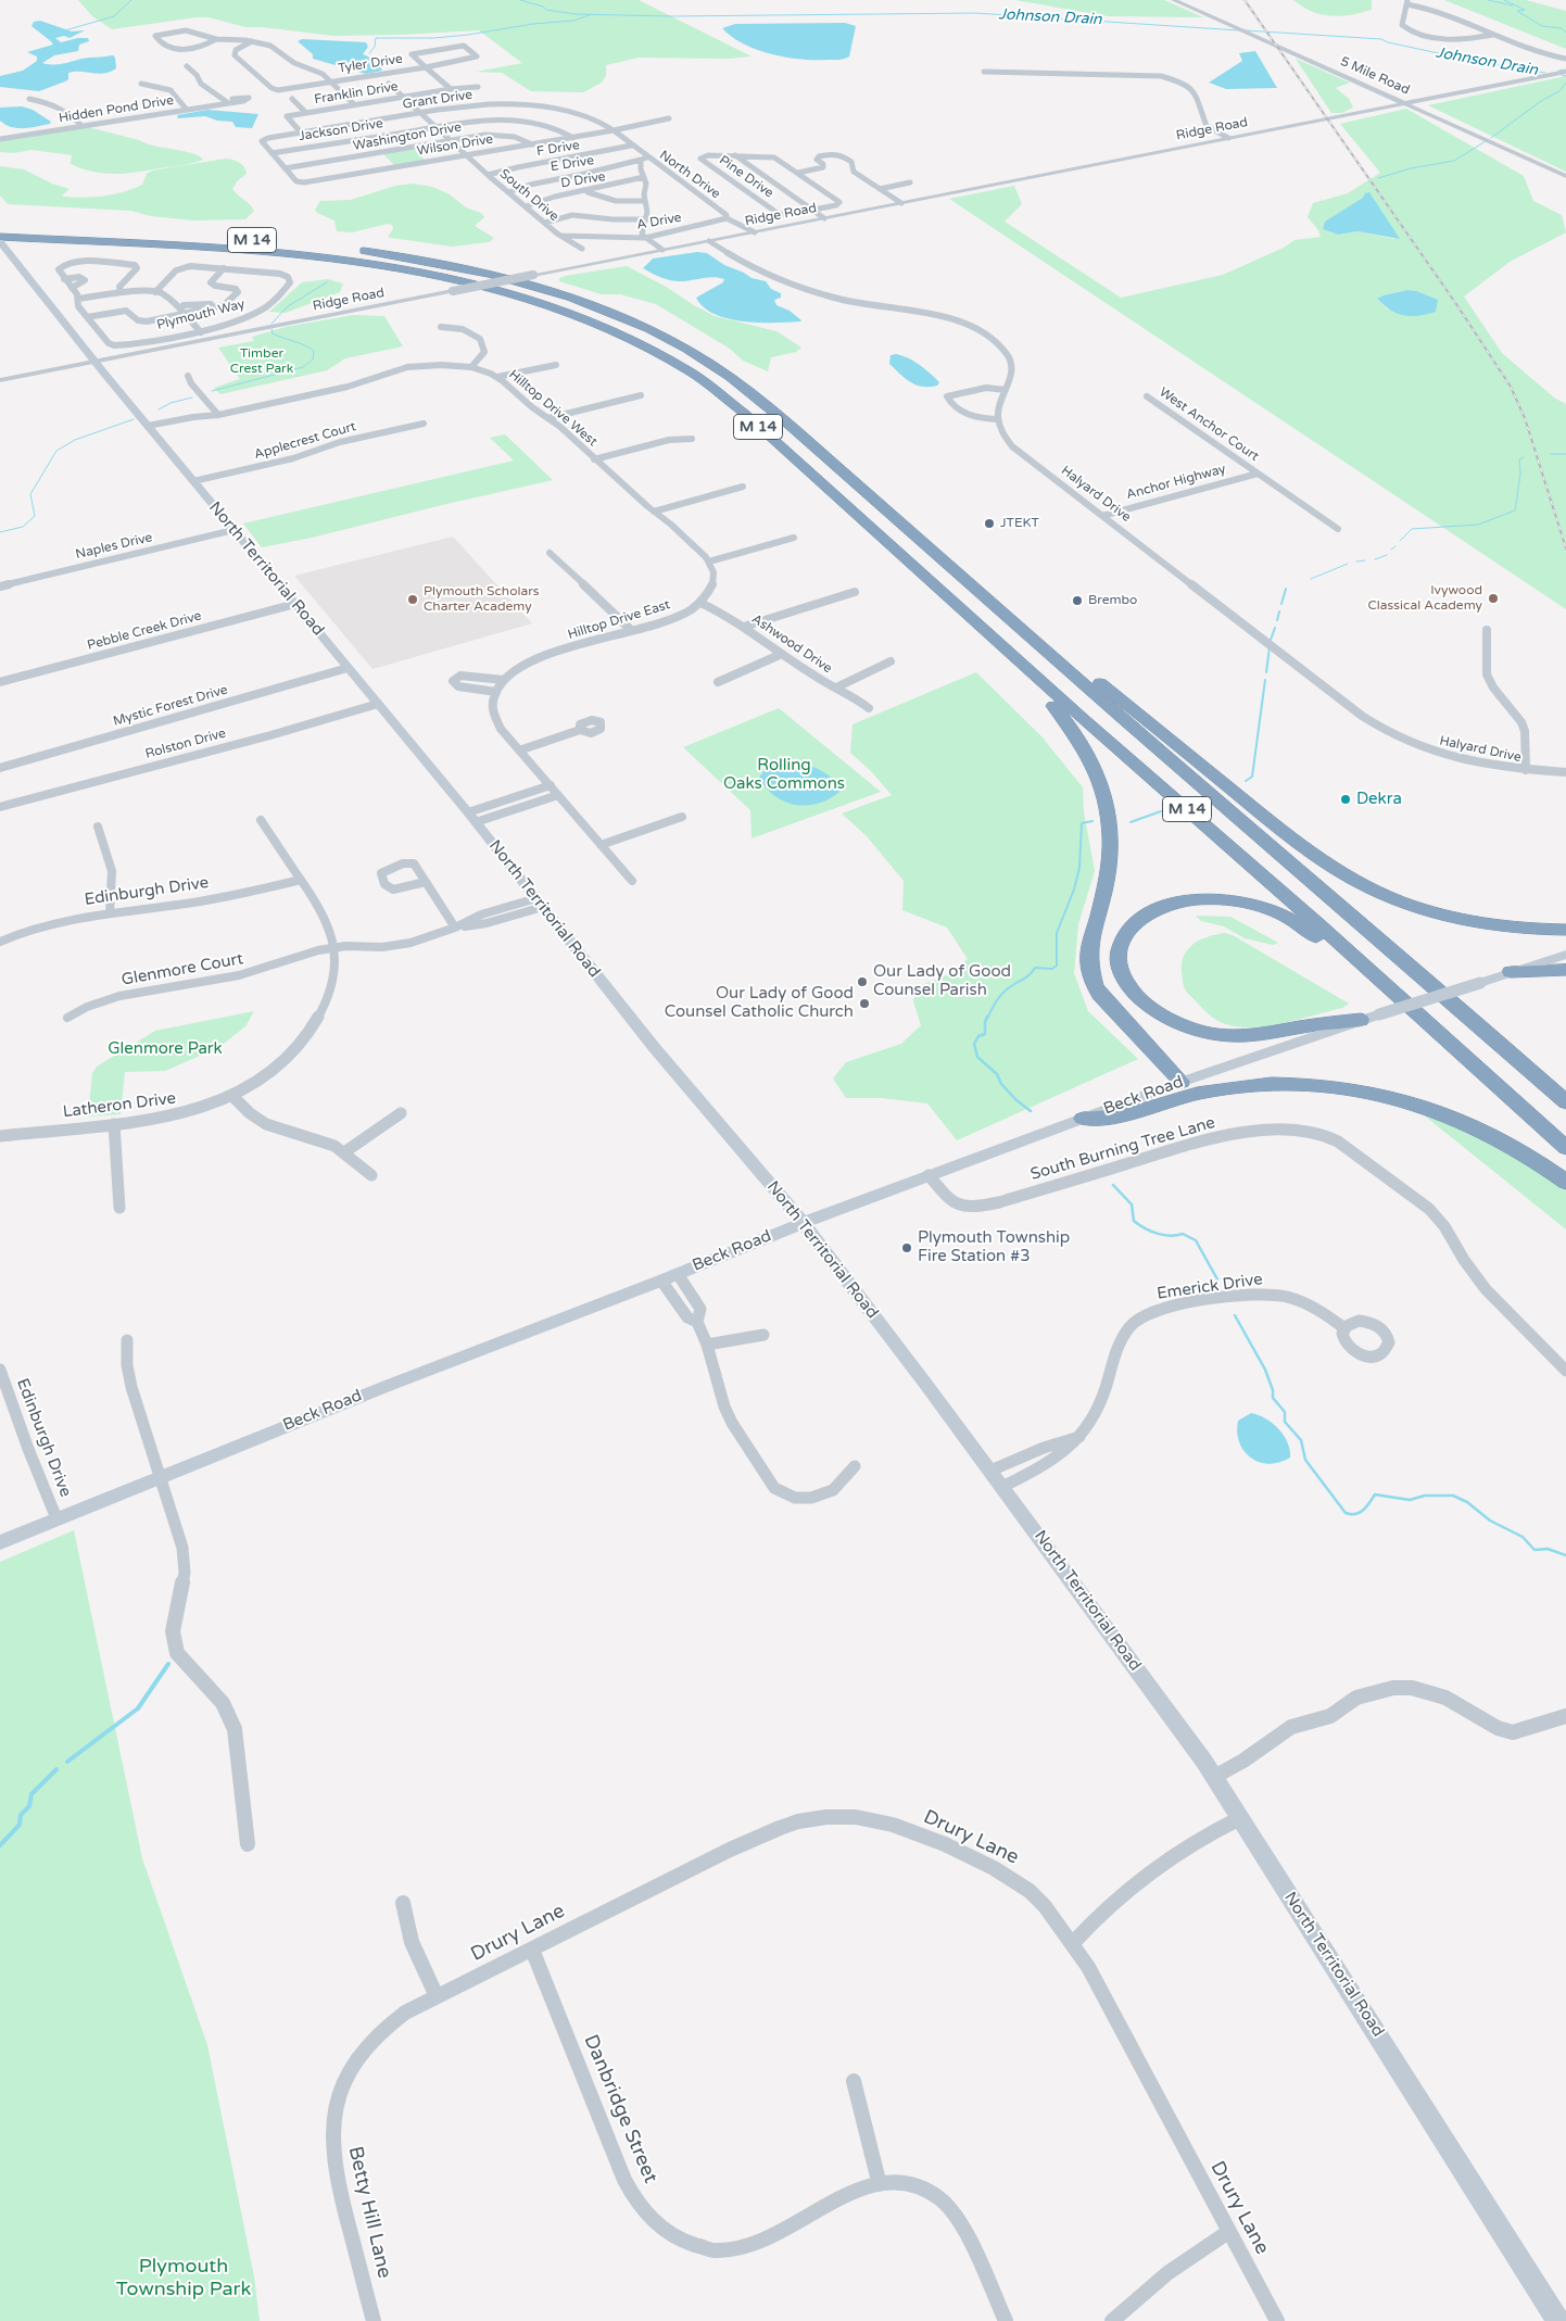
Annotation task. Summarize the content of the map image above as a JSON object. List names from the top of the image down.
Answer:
{
  "streets": {
    "highway": ["M 14"],
    "main road": ["North Territorial Road", "Beck Road"],
    "street": [
      "Tyler Drive",
      "5 Mile Road",
      "Franklin Drive",
      "Grant Drive",
      "Hidden Pond Drive",
      "Ridge Road",
      "Jackson Drive",
      "Washington Drive",
      "Wilson Drive",
      "F Drive",
      "E Drive",
      "North Drive",
      "Pine Drive",
      "D Drive",
      "South Drive",
      "A Drive",
      "Plymouth Way",
      "Hilltop Drive West",
      "West Anchor Court",
      "Applecrest Court",
      "Anchor Highway",
      "Halyard Drive",
      "Naples Drive",
      "Hilltop Drive East",
      "Pebble Creek Drive",
      "Ashwood Drive",
      "Mystic Forest Drive",
      "Rolston Drive",
      "Edinburgh Drive",
      "Glenmore Court",
      "Latheron Drive",
      "South Burning Tree Lane",
      "Emerick Drive",
      "Drury Lane",
      "Danbridge Street",
      "Betty Hill Lane"
    ]
  },
  "crossings": [
    ["5 Mile Road", "Ridge Road"],
    ["Franklin Drive", "Grant Drive"],
    ["Franklin Drive", "South Drive"],
    ["Grant Drive", "Jackson Drive"],
    ["Grant Drive", "Wilson Drive"],
    ["Grant Drive", "North Drive"],
    ["Grant Drive", "South Drive"],
    ["Ridge Road", "North Drive"],
    ["Ridge Road", "North Territorial Road"],
    ["Jackson Drive", "Wilson Drive"],
    ["Jackson Drive", "South Drive"],
    ["Washington Drive", "Wilson Drive"],
    ["Washington Drive", "South Drive"],
    ["Wilson Drive", "North Drive"],
    ["Wilson Drive", "South Drive"],
    ["F Drive", "North Drive"],
    ["F Drive", "South Drive"],
    ["E Drive", "North Drive"],
    ["E Drive", "South Drive"],
    ["North Drive", "A Drive"],
    ["D Drive", "South Drive"],
    ["South Drive", "A Drive"],
    ["M 14", "North Territorial Road"],
    ["Hilltop Drive West", "North Territorial Road"],
    ["West Anchor Court", "Anchor Highway"],
    ["Applecrest Court", "North Territorial Road"],
    ["Anchor Highway", "Halyard Drive"],
    ["Naples Drive", "North Territorial Road"],
    ["North Territorial Road", "Pebble Creek Drive"],
    ["North Territorial Road", "Mystic Forest Drive"],
    ["North Territorial Road", "Rolston Drive"],
    ["North Territorial Road", "Glenmore Court"],
    ["North Territorial Road", "Beck Road"],
    ["North Territorial Road", "Emerick Drive"],
    ["Hilltop Drive East", "Ashwood Drive"],
    ["Edinburgh Drive", "Beck Road"],
    ["Edinburgh Drive", "Latheron Drive"],
    ["Glenmore Court", "Latheron Drive"],
    ["Beck Road", "South Burning Tree Lane"],
    ["Drury Lane", "Danbridge Street"],
    ["Drury Lane", "Betty Hill Lane"]
  ],
  "water": ["Johnson Drain"],
  "parks": [
    "Timber Crest Park",
    "Rolling Oaks Commons",
    "Glenmore Park",
    "Plymouth Township Park"
  ],
  "places": [
    "JTEKT",
    "Ivywood Classical Academy",
    "Plymouth Scholars Charter Academy",
    "Brembo",
    "Dekra",
    "Our Lady of Good Counsel Parish",
    "Our Lady of Good Counsel Catholic Church",
    "Plymouth Township Fire Station #3"
  ]
}
